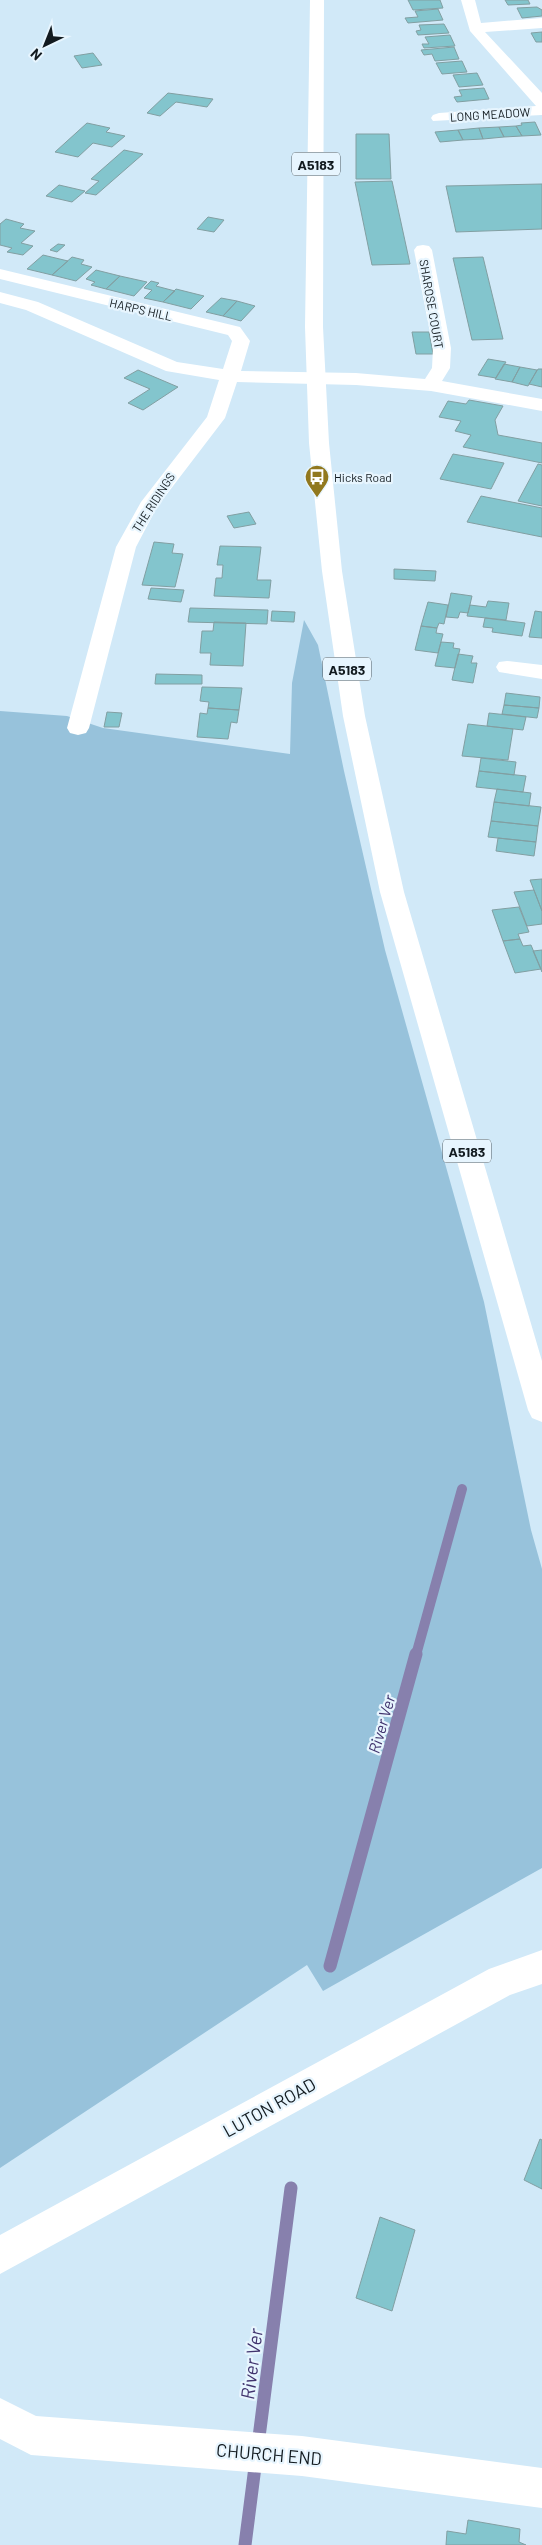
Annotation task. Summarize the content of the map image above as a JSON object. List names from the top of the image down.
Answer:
{
  "streets": {
    "street": [
      "LONG MEADOW",
      "A5183",
      "SHAROSE COURT",
      "HARPS HILL",
      "THE RIDINGS",
      "LUTON ROAD",
      "CHURCH END"
    ]
  },
  "crossings": [
    ["HARPS HILL", "THE RIDINGS"]
  ],
  "water": ["River Ver"],
  "places": {
    "bus stop": ["Hicks Road"]
  },
  "north": "bottom left"
}
